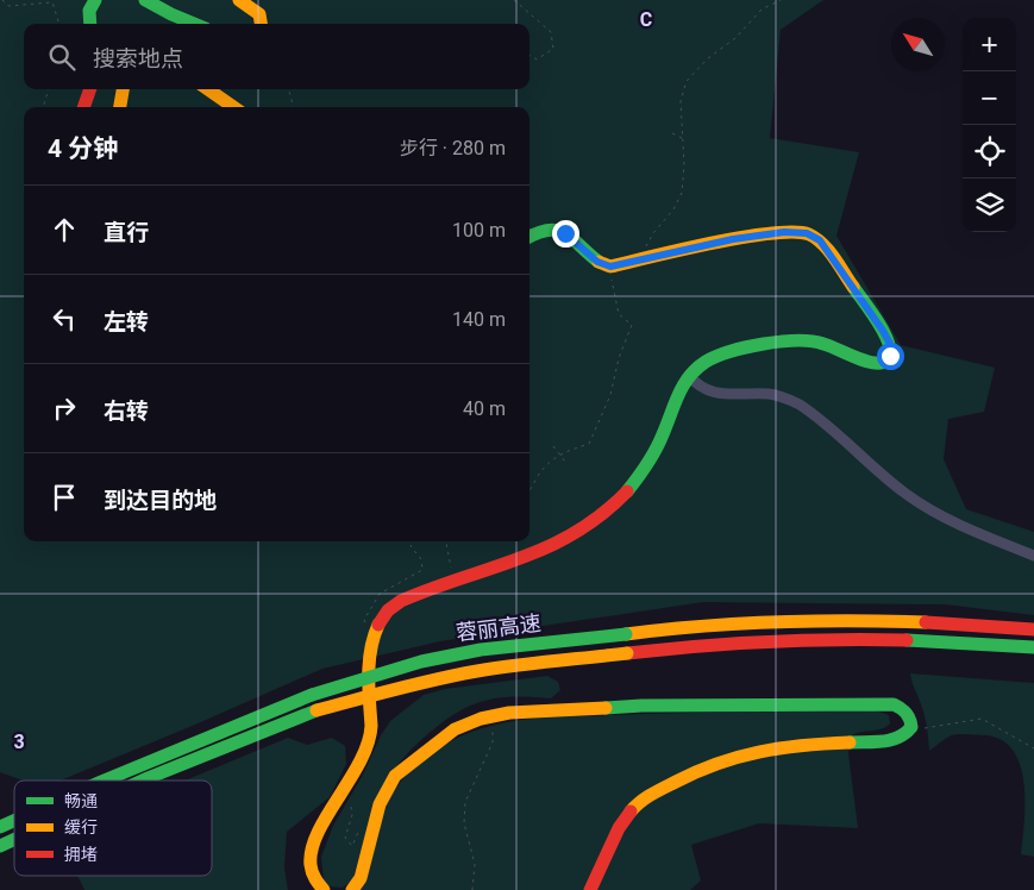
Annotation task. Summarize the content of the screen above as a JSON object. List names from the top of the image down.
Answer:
{
  "streets": {
    "main road": ["蓉丽高速"]
  },
  "legend": ["畅通", "缓行", "拥堵"],
  "north": "top left",
  "page": {
    "map_buttons": ["+", "−"],
    "search": "搜索地点",
    "heading": ["4 分钟", "步行 · 280 m"],
    "list": [
      ["直行", "100 m"],
      ["左转", "140 m"],
      ["右转", "40 m"],
      "到达目的地"
    ]
  },
  "grid": {
    "columns": ["C"],
    "rows": ["3"]
  }
}
